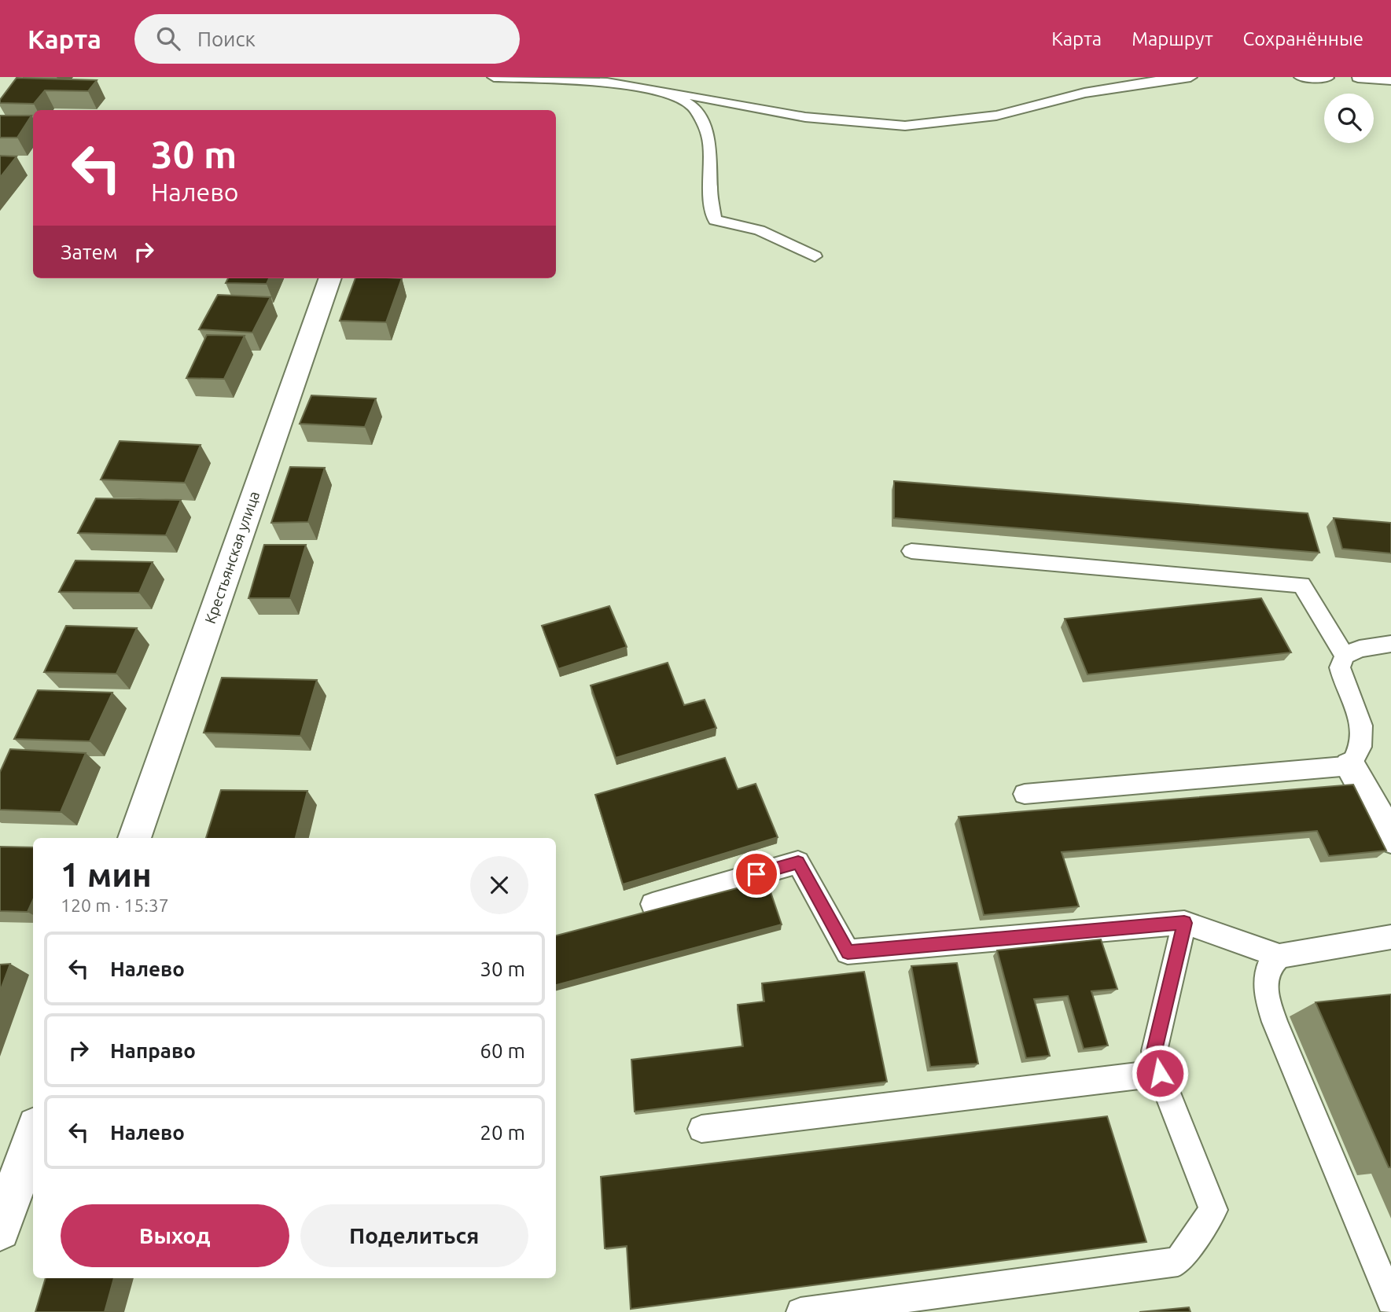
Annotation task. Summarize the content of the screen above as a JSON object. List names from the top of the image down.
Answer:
{
  "streets": {
    "street": ["Крестьянская улица"]
  },
  "page": {
    "header": "Карта",
    "search": "Поиск",
    "nav": ["Карта", "Маршрут", "Сохранённые"],
    "turn": ["30 m", "Налево"],
    "then": "Затем",
    "heading": ["1 мин", "120 m · 15:37"],
    "list": [
      {
        "name": "Налево",
        "value": "30 m"
      },
      {
        "name": "Направо",
        "value": "60 m"
      },
      {
        "name": "Налево",
        "value": "20 m"
      }
    ],
    "buttons": ["Выход", "Поделиться"]
  }
}
